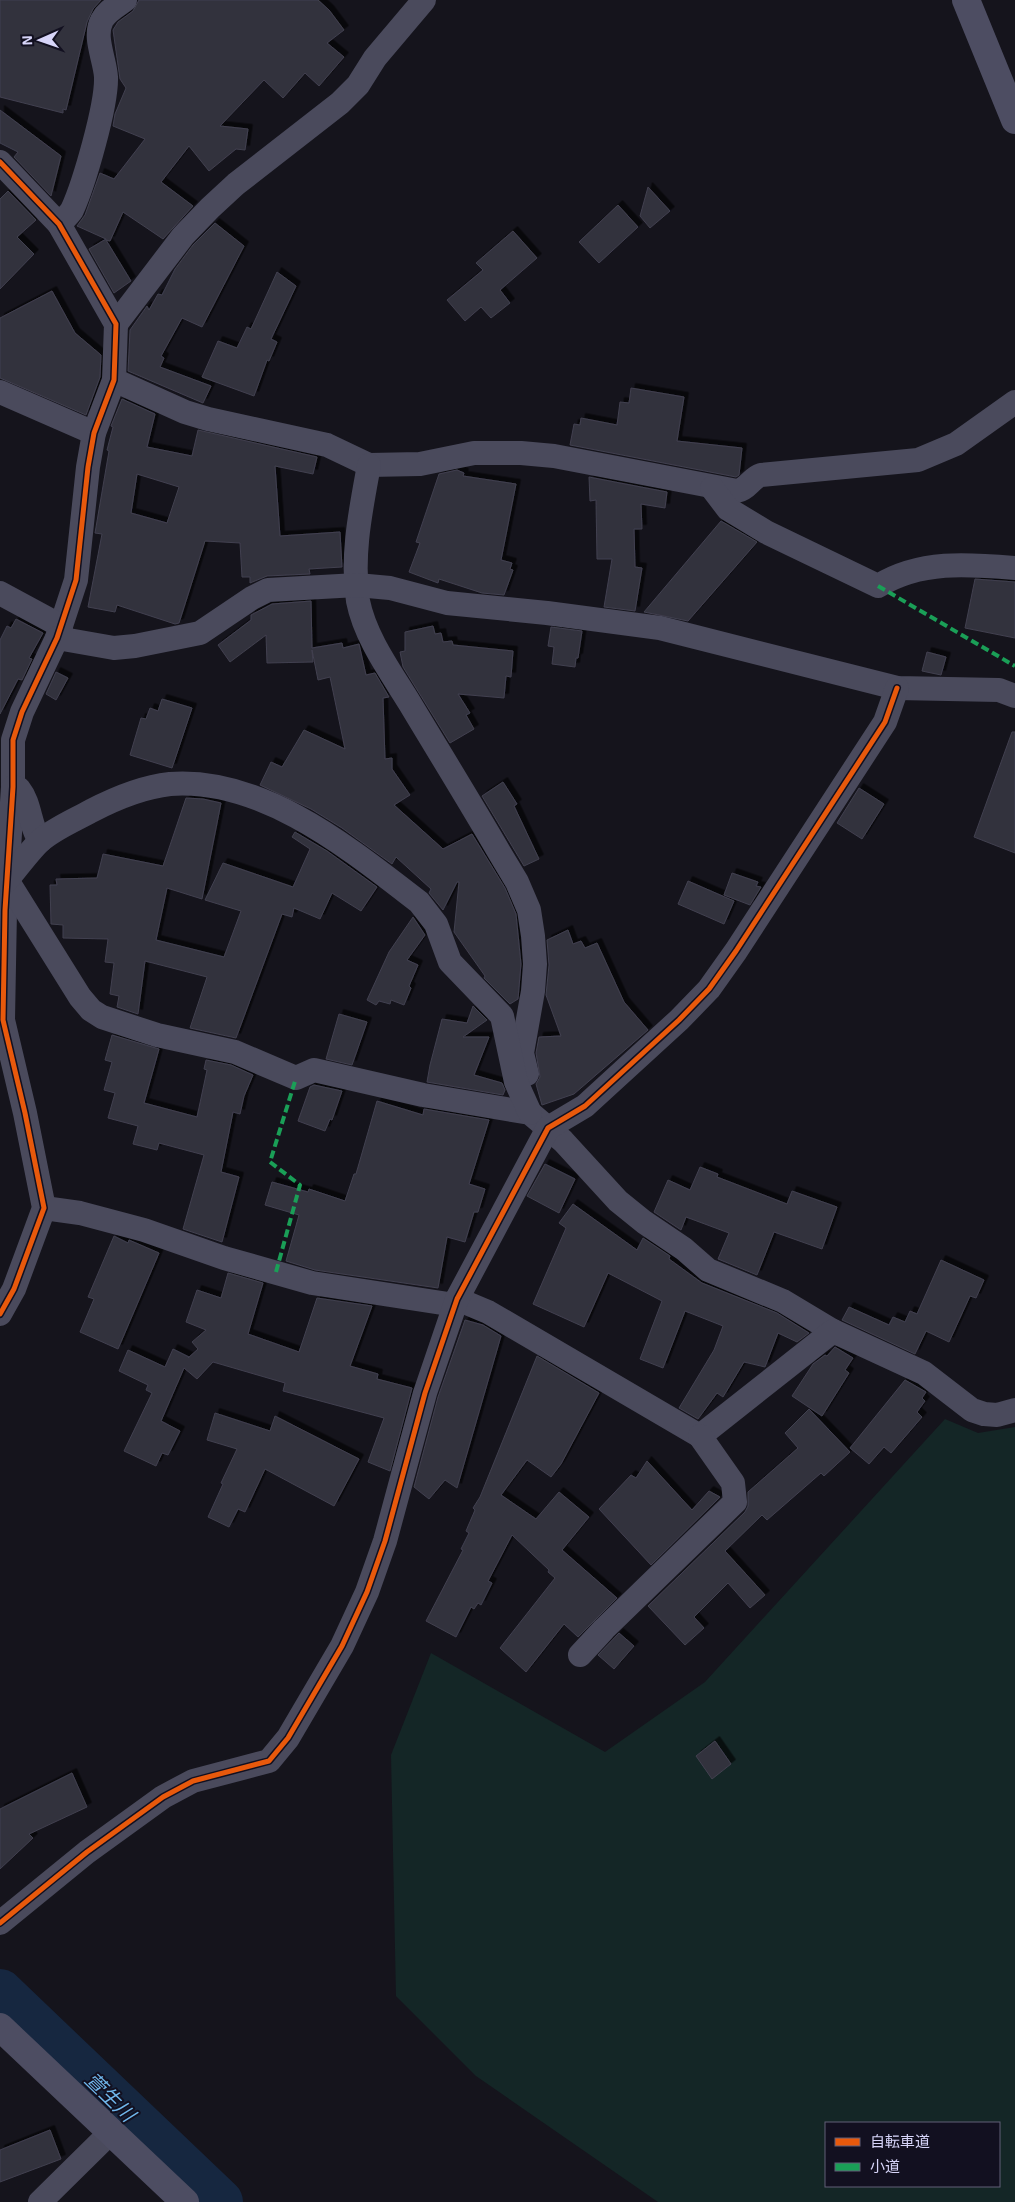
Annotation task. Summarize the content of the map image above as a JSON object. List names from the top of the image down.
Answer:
{
  "water": ["萱生川"],
  "legend": ["自転車道", "小道"],
  "north": "left"
}
